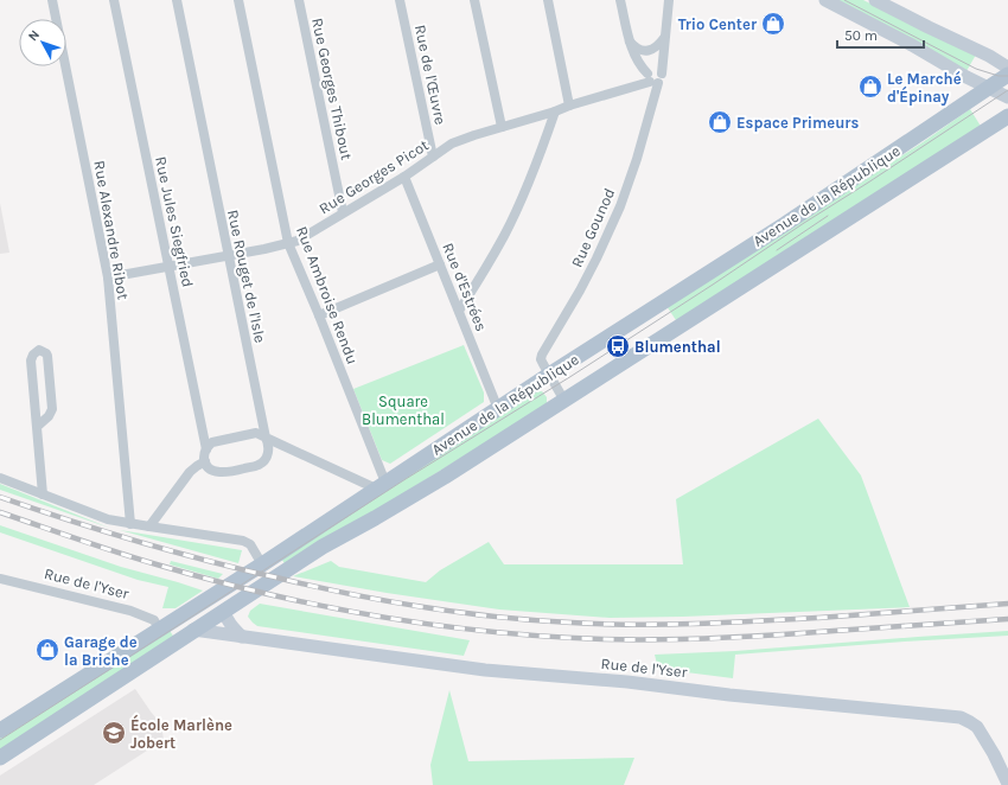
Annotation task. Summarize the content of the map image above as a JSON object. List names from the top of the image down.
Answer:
{
  "streets": {
    "main road": ["Avenue de la République"],
    "street": [
      "Rue de l'Œuvre",
      "Rue Georges Thibout",
      "Rue Georges Picot",
      "Rue Jules Siegfried",
      "Rue Gounod",
      "Rue Alexandre Ribot",
      "Rue Rouget de l'Isle",
      "Rue d'Estrées",
      "Rue Ambroise Rendu",
      "Rue de l'Yser"
    ]
  },
  "crossings": [
    ["Rue de l'Œuvre", "Rue Georges Picot"],
    ["Rue Georges Thibout", "Rue Georges Picot"],
    ["Rue Georges Picot", "Rue Jules Siegfried"],
    ["Rue Georges Picot", "Rue Gounod"],
    ["Rue Georges Picot", "Rue Alexandre Ribot"],
    ["Rue Georges Picot", "Rue Rouget de l'Isle"],
    ["Rue Georges Picot", "Rue d'Estrées"],
    ["Rue Georges Picot", "Rue Ambroise Rendu"],
    ["Avenue de la République", "Rue Gounod"],
    ["Avenue de la République", "Rue d'Estrées"],
    ["Avenue de la République", "Rue Ambroise Rendu"],
    ["Avenue de la République", "Rue de l'Yser"],
    ["Rue Jules Siegfried", "Rue Rouget de l'Isle"]
  ],
  "parks": ["Square Blumenthal"],
  "places": {
    "shop": [
      "Trio Center",
      "Le Marché d'Épinay",
      "Espace Primeurs",
      "Garage de la Briche"
    ],
    "bus stop": ["Blumenthal"],
    "school or university": ["École Marlène Jobert"]
  },
  "scale_bar": "50 m",
  "north": "top left"
}
